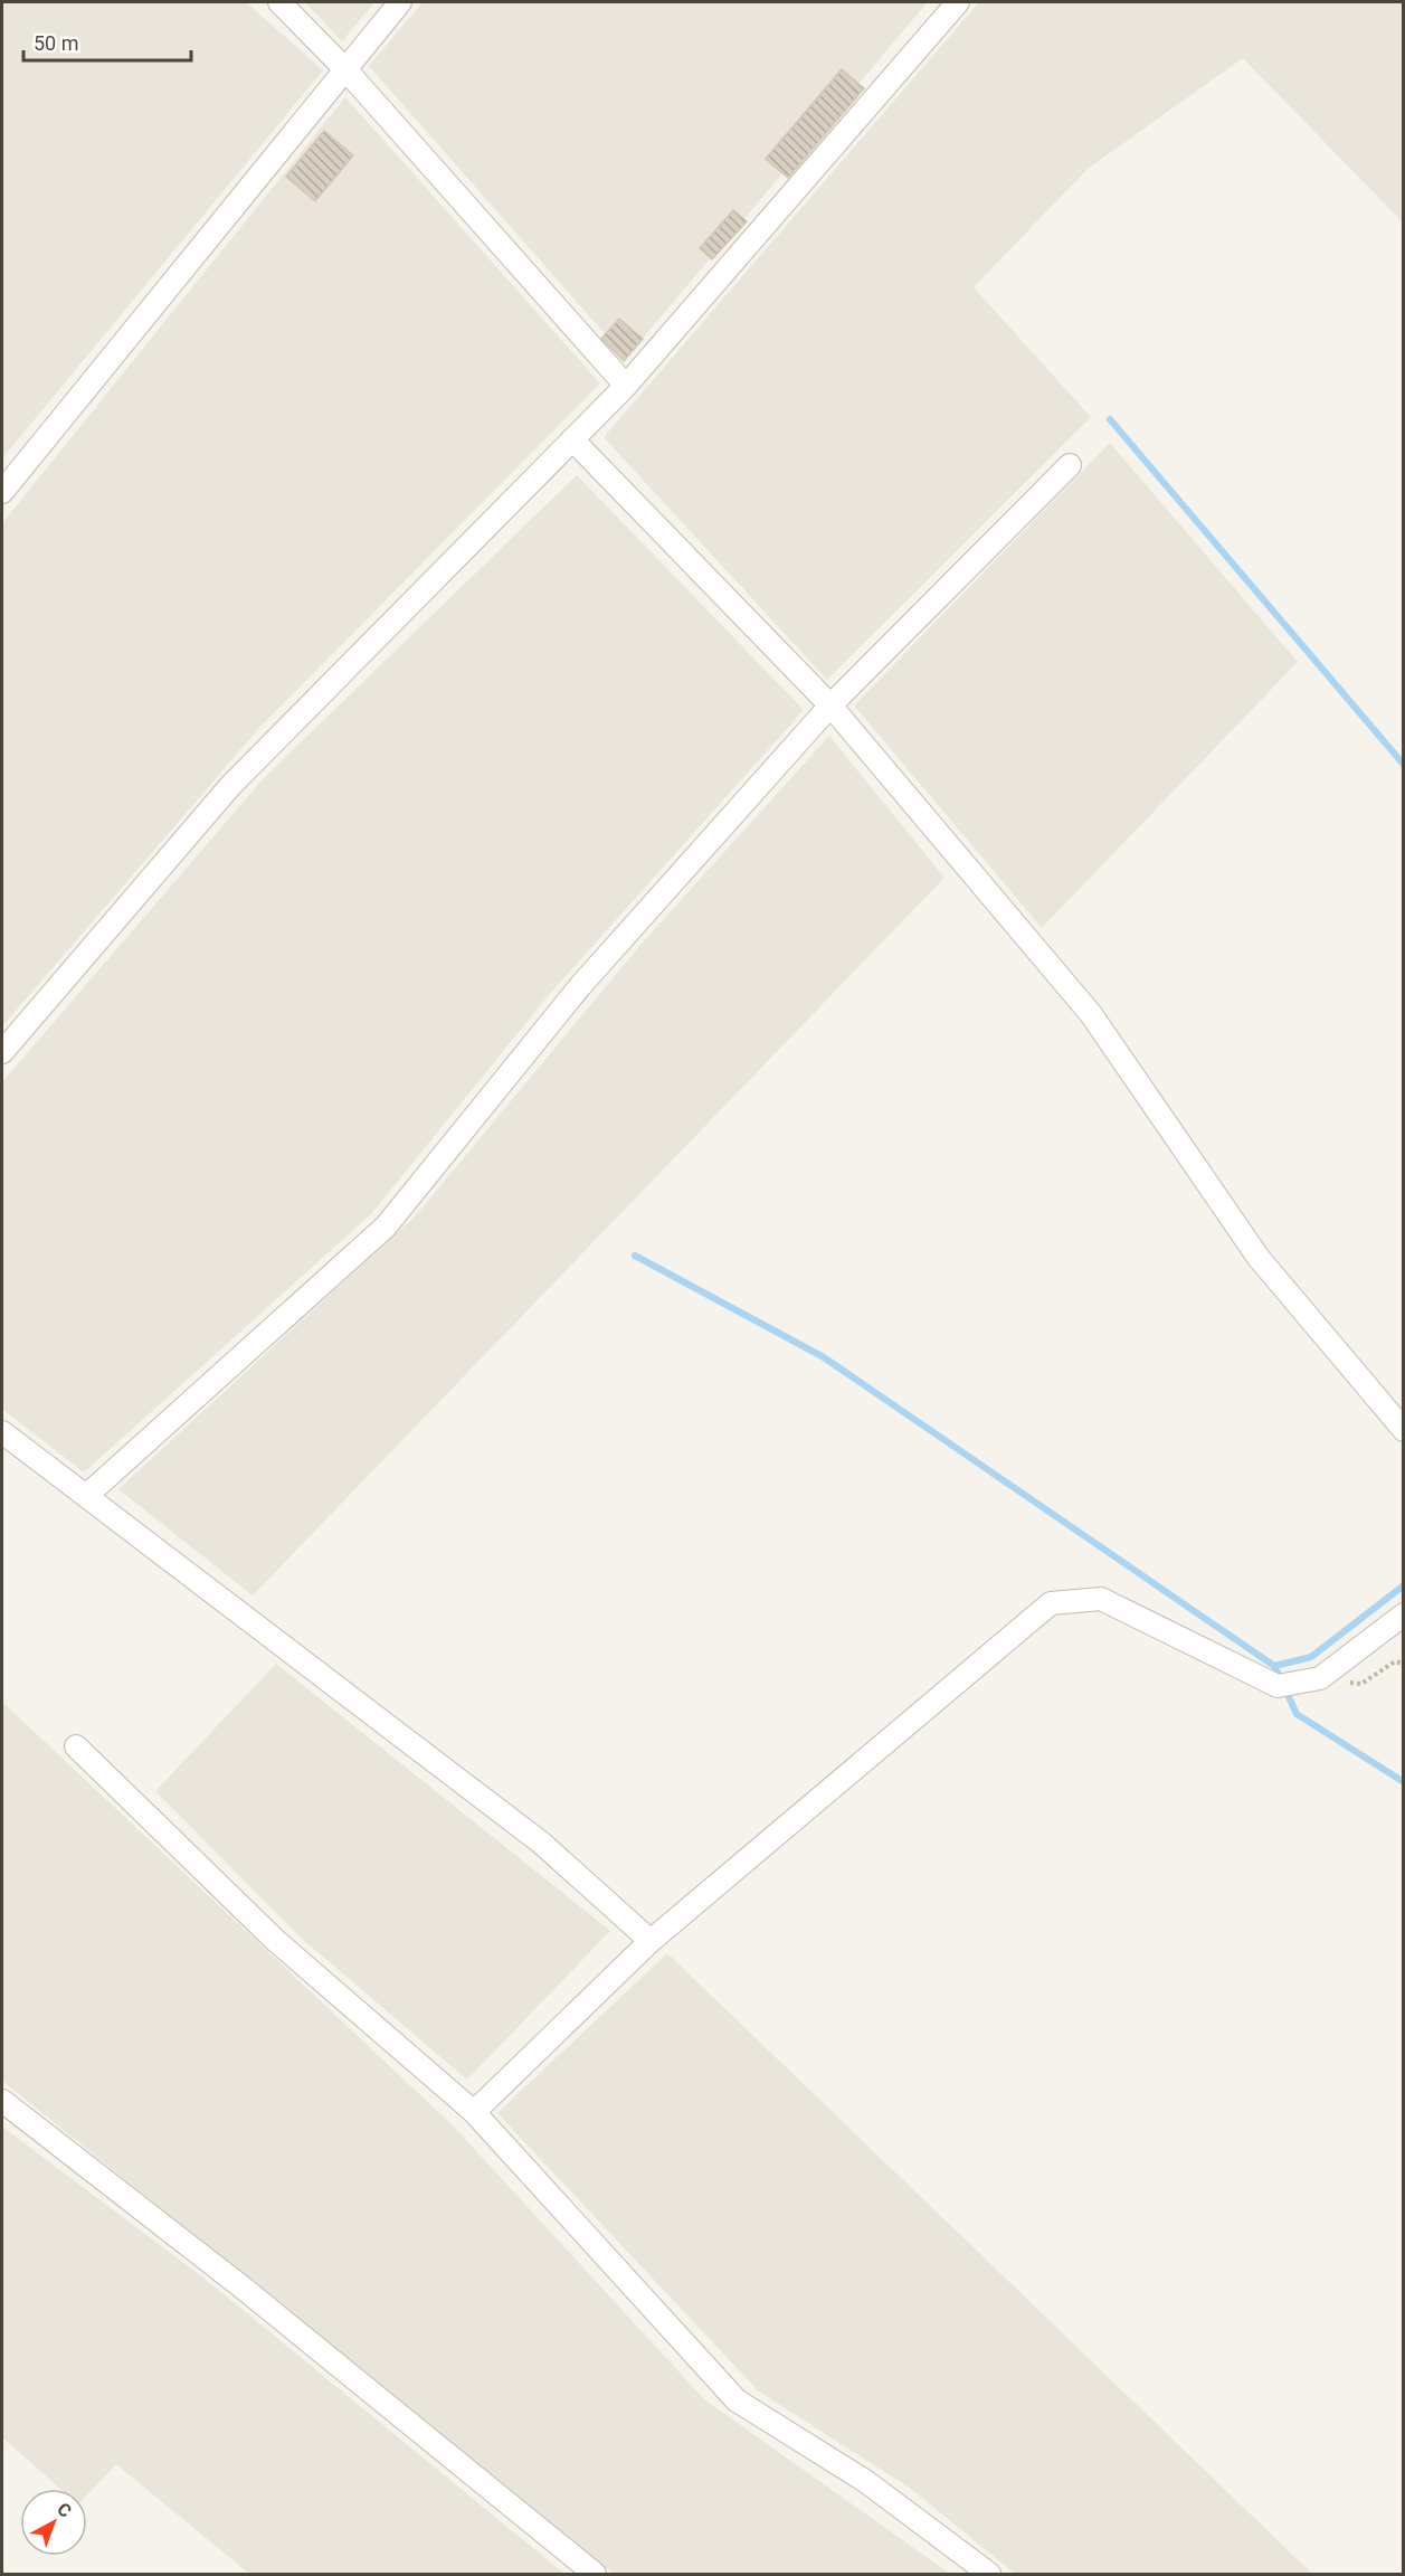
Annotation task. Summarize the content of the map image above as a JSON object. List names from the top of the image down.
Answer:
{
  "scale_bar": "50 m",
  "north": "top right"
}
